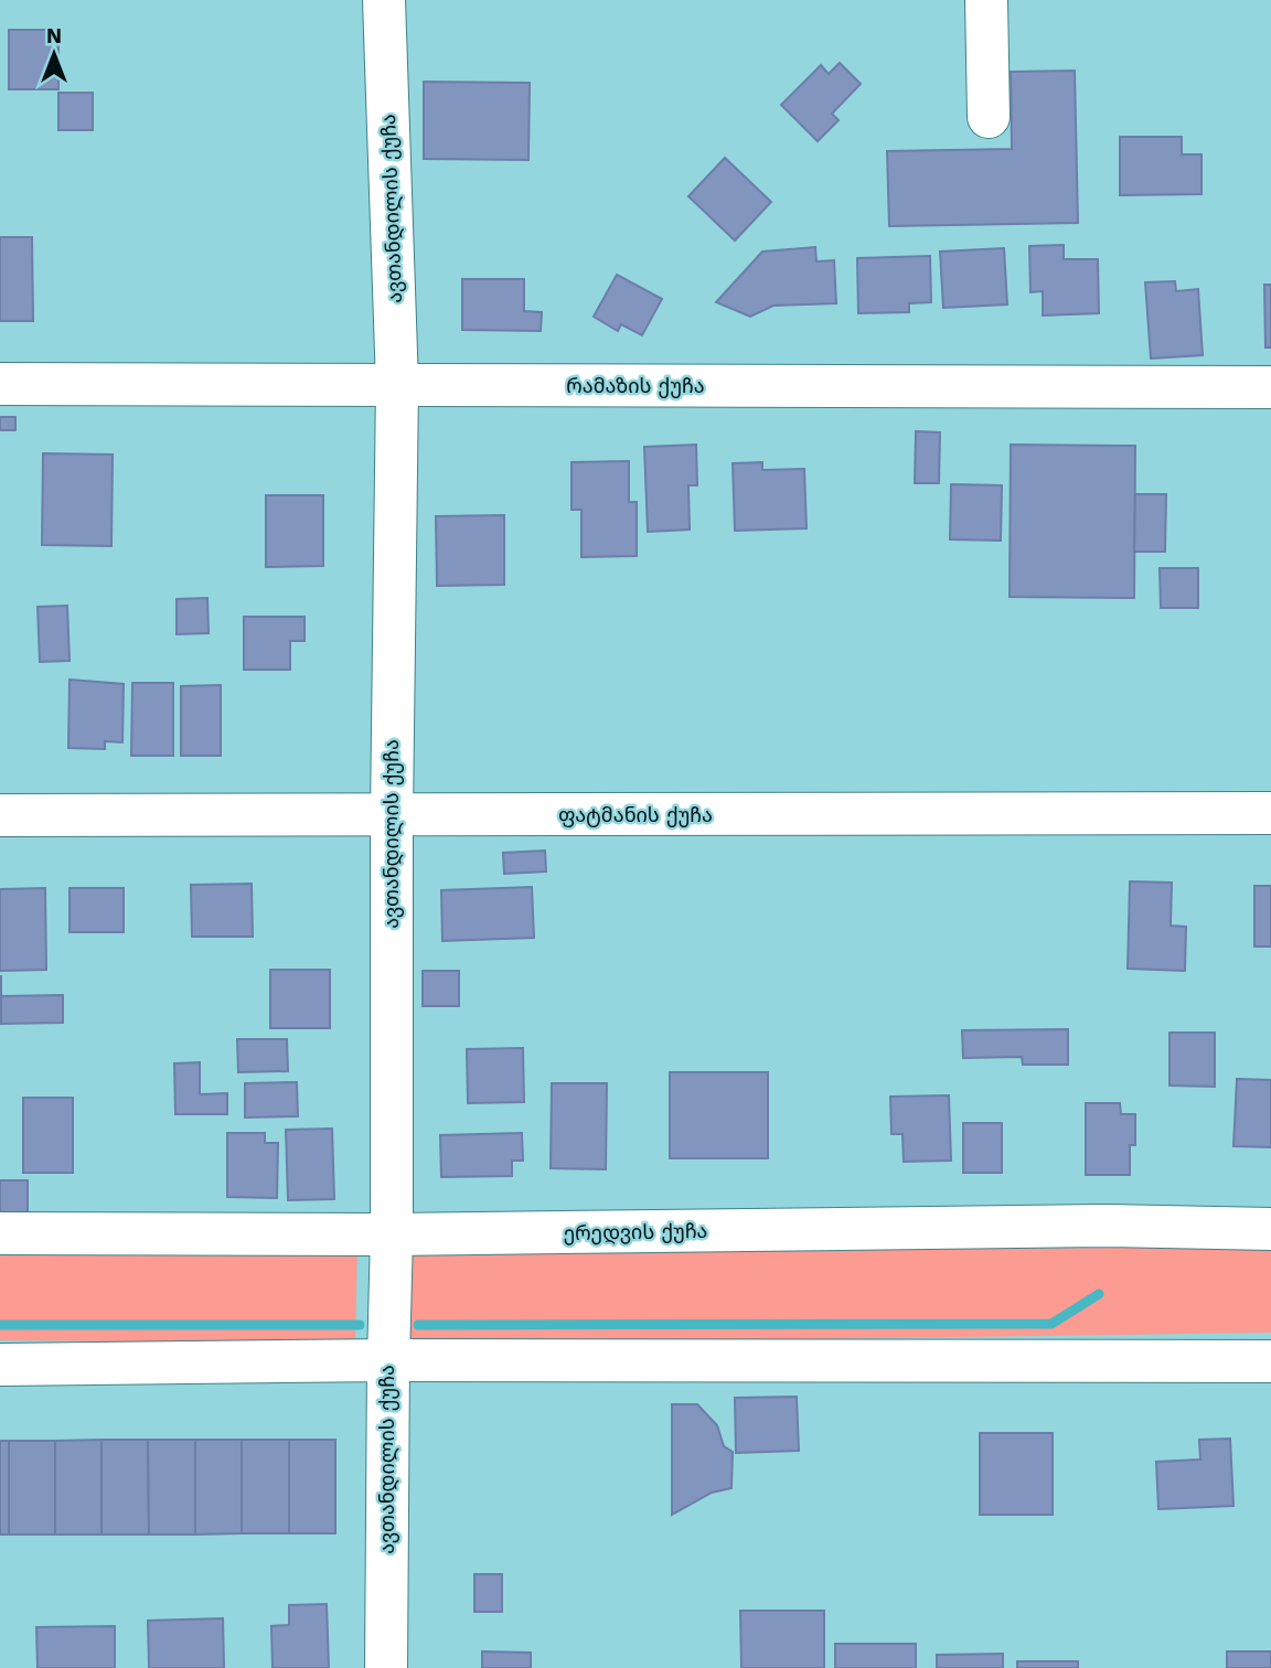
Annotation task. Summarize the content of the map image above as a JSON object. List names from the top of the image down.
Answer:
{
  "streets": {
    "street": [
      "ავთანდილის ქუჩა",
      "რამაზის ქუჩა",
      "ფატმანის ქუჩა",
      "ერედვის ქუჩა"
    ]
  },
  "crossings": [
    ["ავთანდილის ქუჩა", "რამაზის ქუჩა"],
    ["ავთანდილის ქუჩა", "ფატმანის ქუჩა"],
    ["ავთანდილის ქუჩა", "ერედვის ქუჩა"]
  ],
  "north": "top"
}
